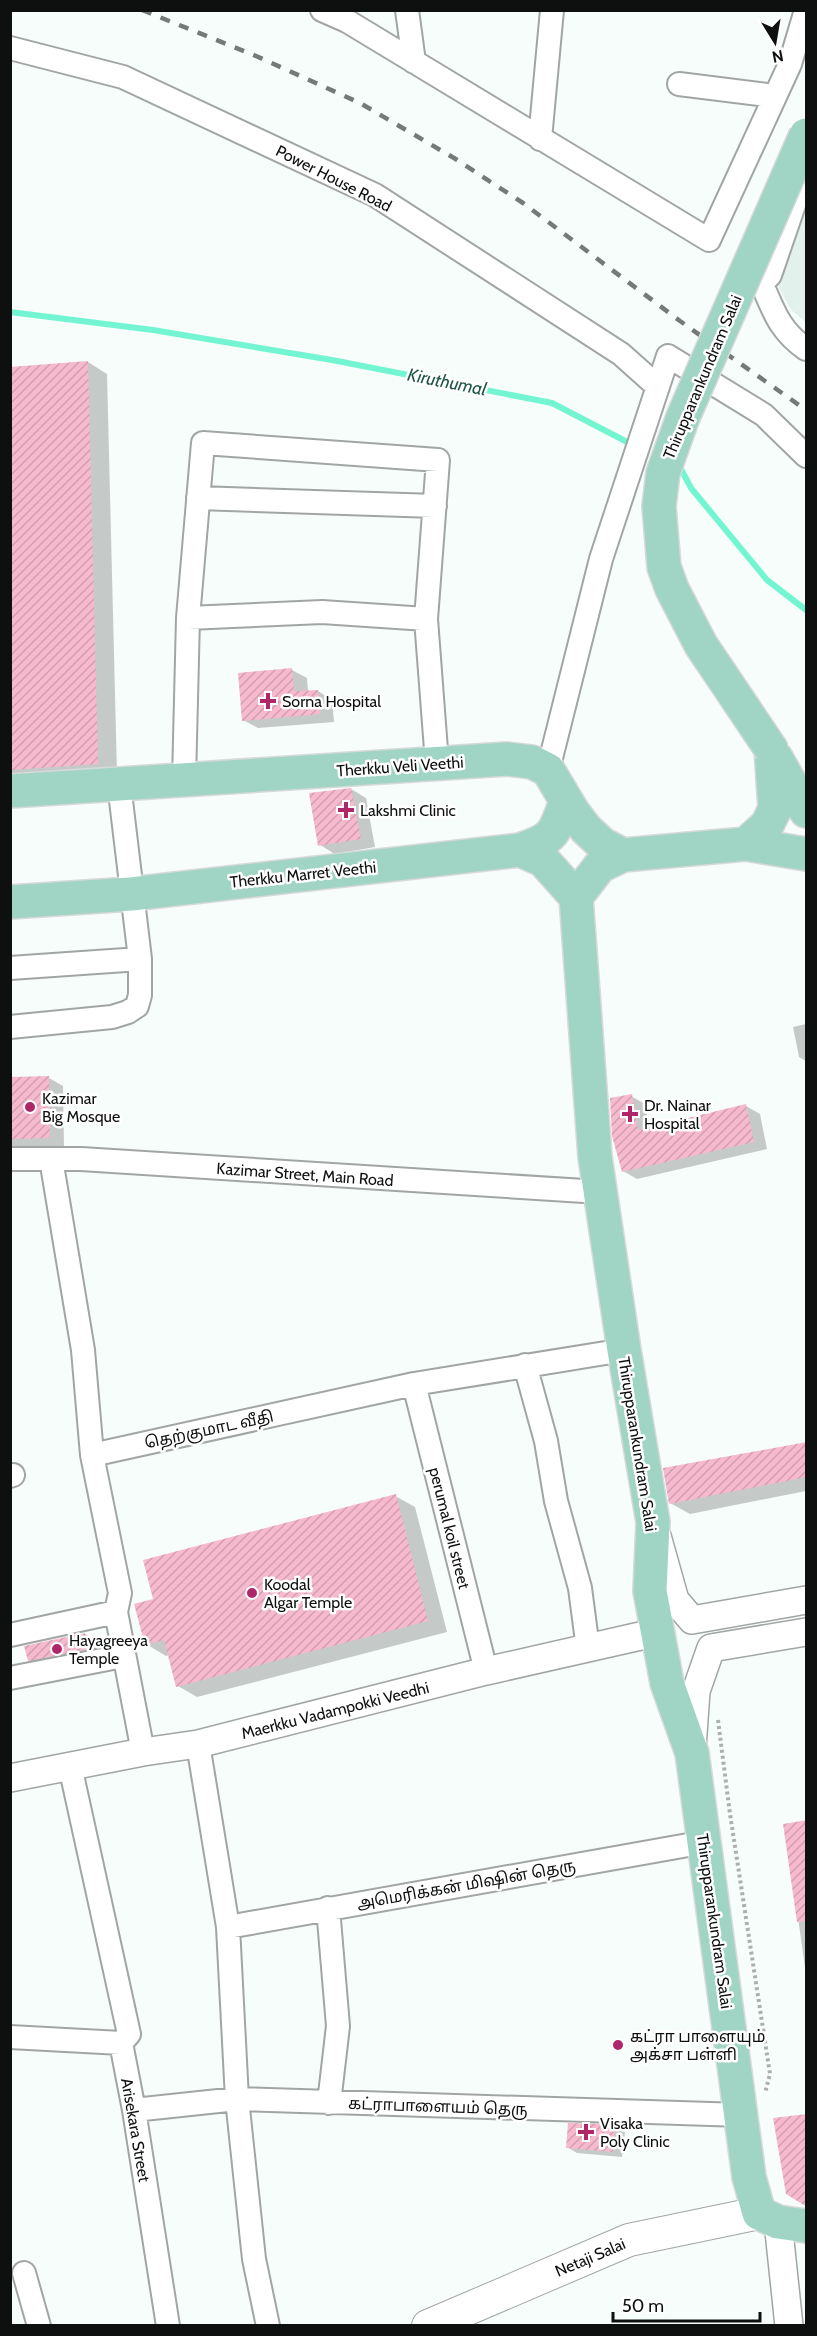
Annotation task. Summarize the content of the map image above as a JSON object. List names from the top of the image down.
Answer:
{
  "streets": {
    "main road": [
      "Thirupparankundram Salai",
      "Therkku Veli Veethi",
      "Therkku Marret Veethi",
      "Netaji Salai"
    ],
    "street": [
      "Power House Road",
      "Kazimar Street, Main Road",
      "தெற்குமாட வீதி",
      "perumal koil street",
      "Maerkku Vadampokki Veedhi",
      "அமெரிக்கன் மிஷின் தெரு",
      "கட்ராபாளையம் தெரு",
      "Arisekara Street"
    ]
  },
  "crossings": [
    ["Thirupparankundram Salai", "Kazimar Street, Main Road"],
    ["Thirupparankundram Salai", "தெற்குமாட வீதி"],
    ["Thirupparankundram Salai", "Maerkku Vadampokki Veedhi"],
    ["Thirupparankundram Salai", "அமெரிக்கன் மிஷின் தெரு"],
    ["Thirupparankundram Salai", "கட்ராபாளையம் தெரு"],
    ["Thirupparankundram Salai", "Netaji Salai"],
    ["தெற்குமாட வீதி", "perumal koil street"],
    ["perumal koil street", "Maerkku Vadampokki Veedhi"],
    ["Maerkku Vadampokki Veedhi", "Arisekara Street"],
    ["கட்ராபாளையம் தெரு", "Arisekara Street"]
  ],
  "water": ["Kiruthumal"],
  "places": {
    "health": [
      "Sorna Hospital",
      "Lakshmi Clinic",
      "Dr. Nainar Hospital",
      "Visaka Poly Clinic"
    ],
    "other": [
      "Kazimar Big Mosque",
      "Koodal Algar Temple",
      "Hayagreeya Temple",
      "கட்ரா பாளையும் அக்சா பள்ளி"
    ]
  },
  "scale_bar": "50 m",
  "north": "bottom"
}
